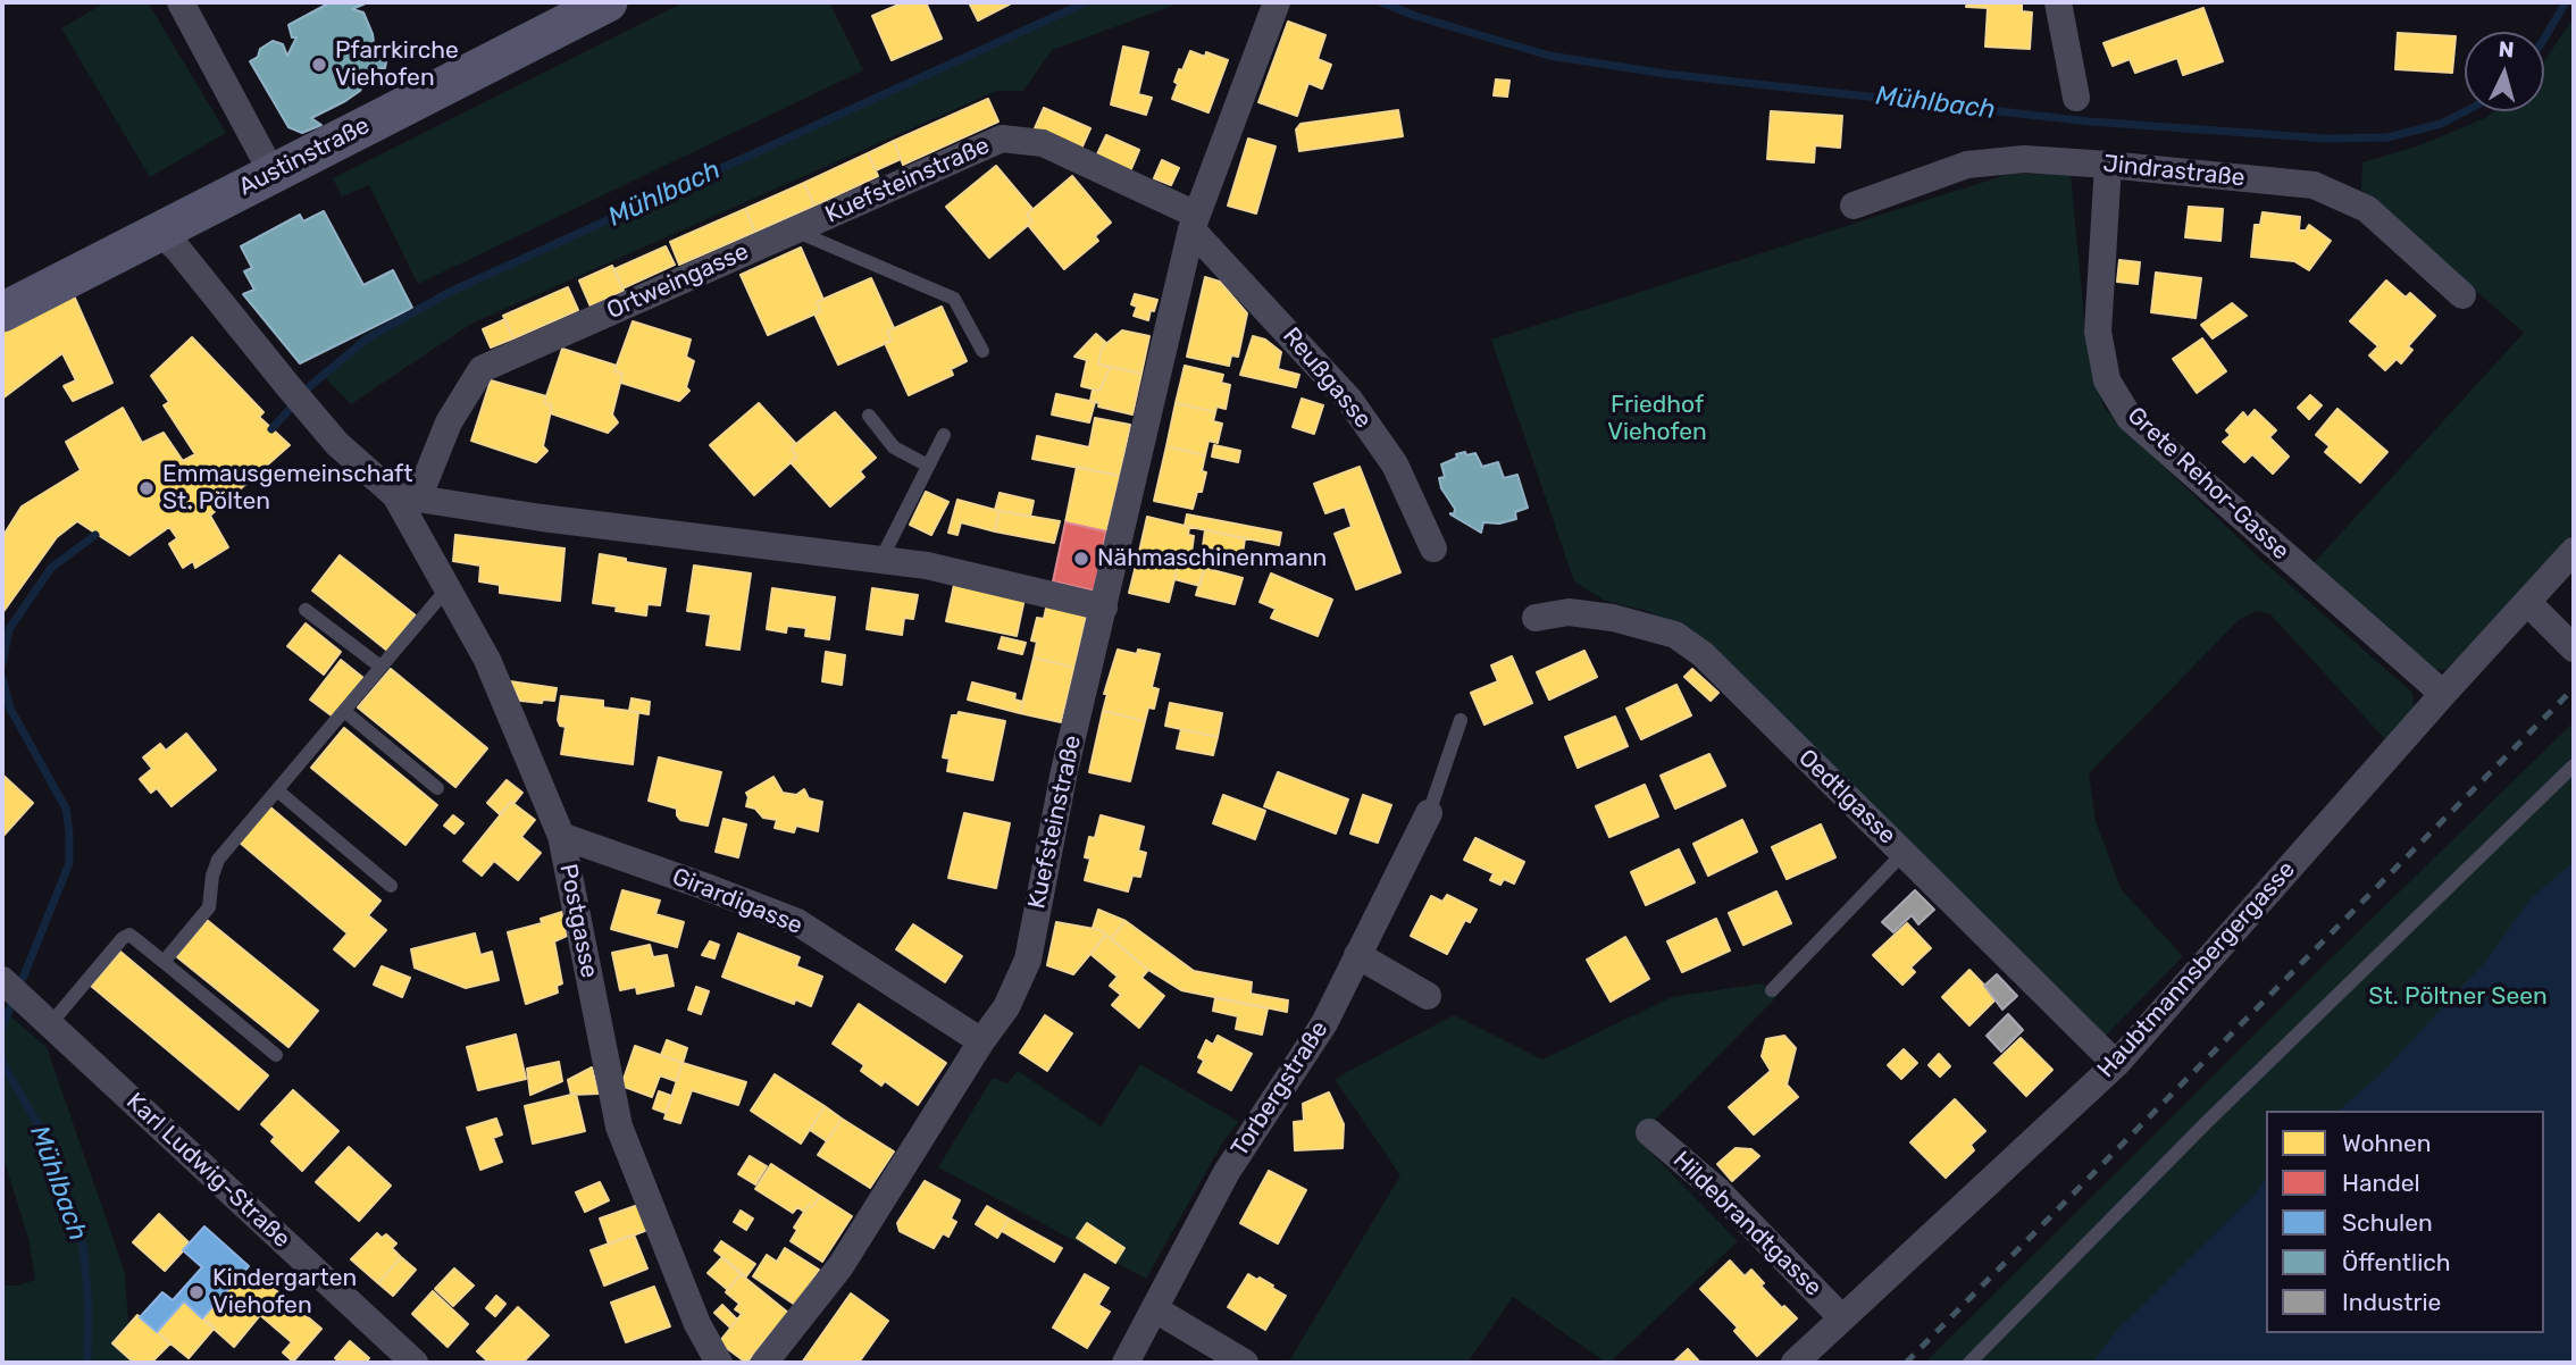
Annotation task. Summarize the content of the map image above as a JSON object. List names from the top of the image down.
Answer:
{
  "streets": {
    "main road": ["Austinstraße"],
    "street": [
      "Jindrastraße",
      "Kuefsteinstraße",
      "Ortweingasse",
      "Reußgasse",
      "Grete Rehor-Gasse",
      "Oedtlgasse",
      "Girardigasse",
      "Postgasse",
      "Haubtmannsbergergasse",
      "Torbergstraße",
      "Karl Ludwig-Straße",
      "Hildebrandtgasse"
    ]
  },
  "crossings": [
    ["Jindrastraße", "Grete Rehor-Gasse"],
    ["Kuefsteinstraße", "Ortweingasse"],
    ["Kuefsteinstraße", "Reußgasse"],
    ["Kuefsteinstraße", "Girardigasse"],
    ["Ortweingasse", "Postgasse"],
    ["Grete Rehor-Gasse", "Haubtmannsbergergasse"],
    ["Oedtlgasse", "Haubtmannsbergergasse"],
    ["Girardigasse", "Postgasse"],
    ["Haubtmannsbergergasse", "Hildebrandtgasse"]
  ],
  "water": ["Mühlbach"],
  "parks": ["Friedhof Viehofen", "St. Pöltner Seen"],
  "places": [
    "Pfarrkirche Viehofen",
    "Emmausgemeinschaft St. Pölten",
    "Nähmaschinenmann",
    "Kindergarten Viehofen"
  ],
  "legend": [
    "Wohnen",
    "Handel",
    "Schulen",
    "Öffentlich",
    "Industrie"
  ],
  "north": "top"
}
